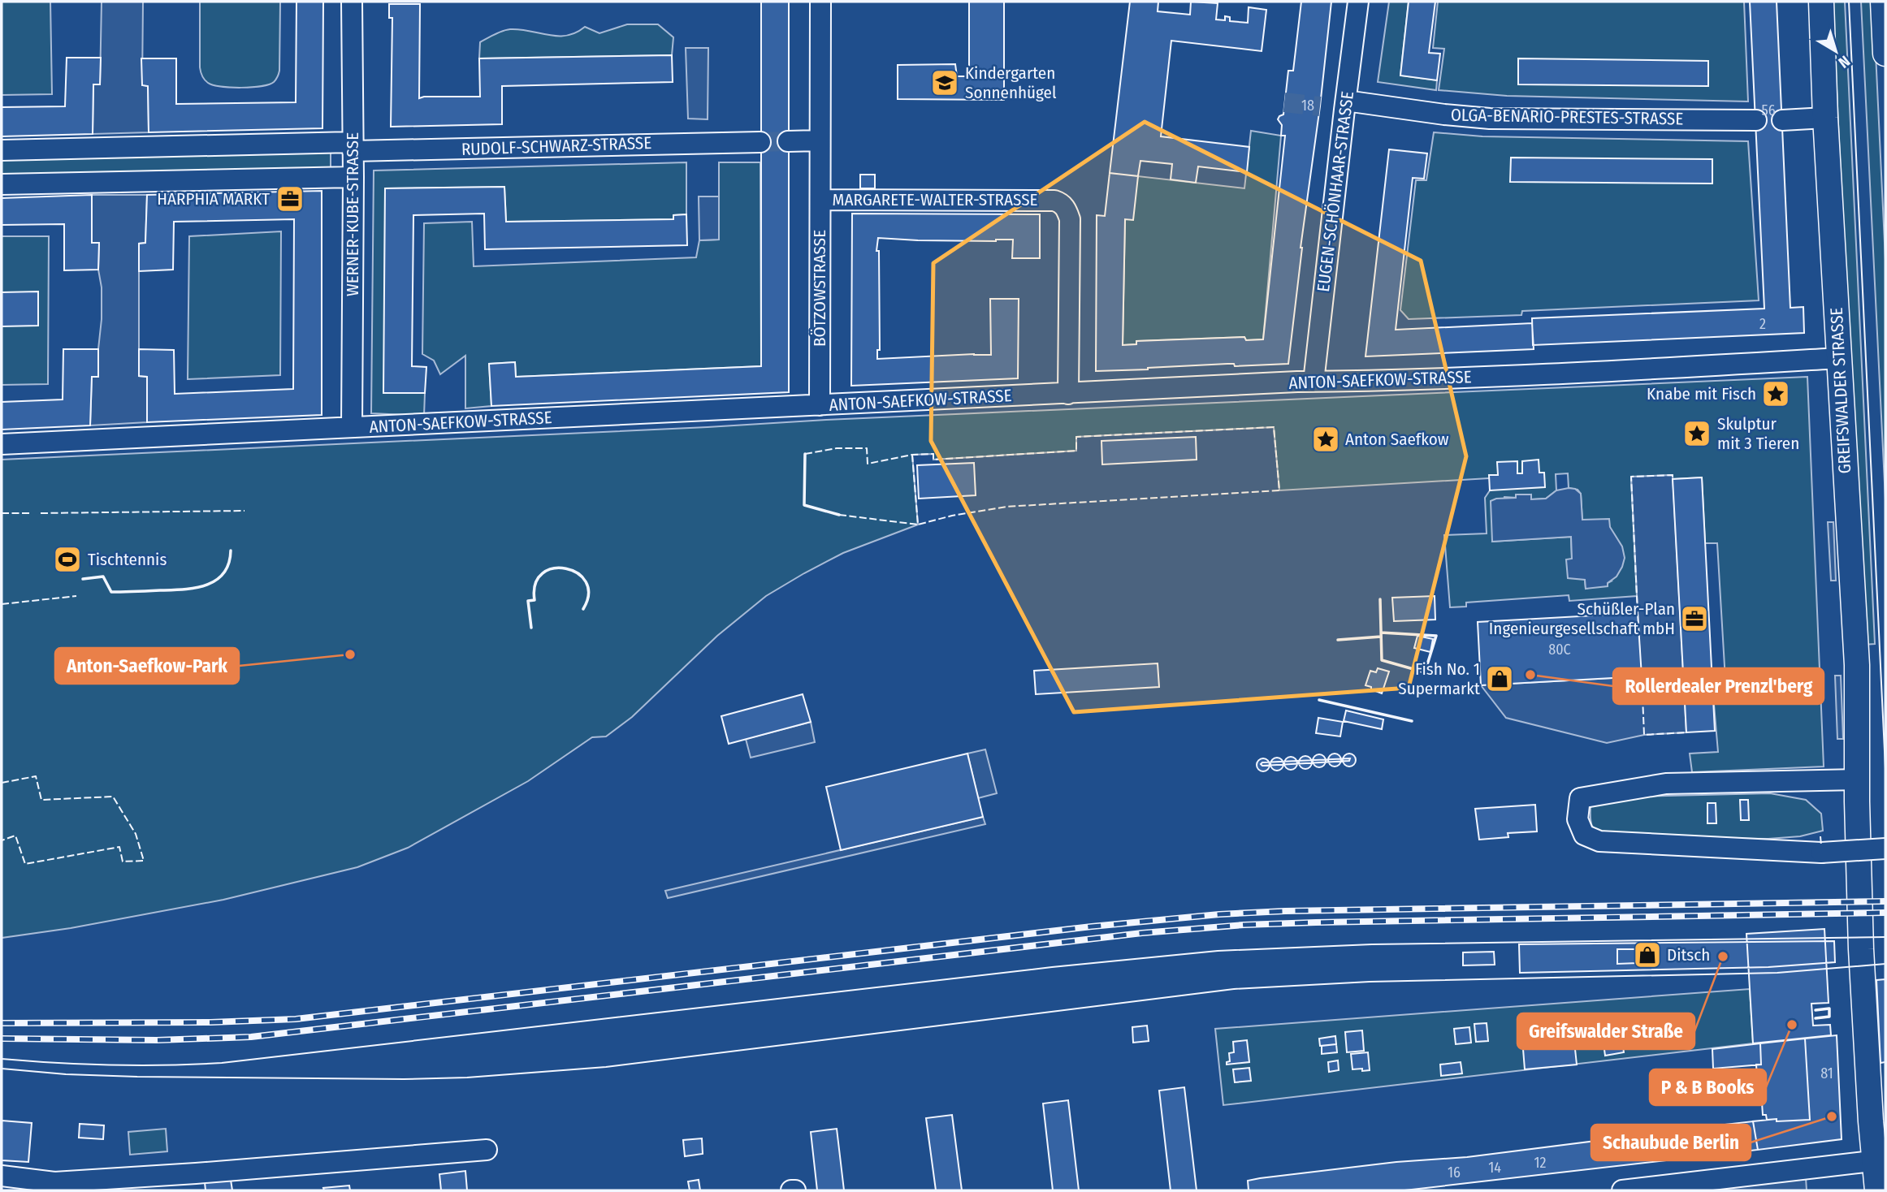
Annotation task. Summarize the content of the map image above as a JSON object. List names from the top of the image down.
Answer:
{
  "streets": {
    "main road": ["GREIFSWALDER STRASSE"],
    "street": [
      "OLGA-BENARIO-PRESTES-STRASSE",
      "RUDOLF-SCHWARZ-STRASSE",
      "EUGEN-SCHÖNHAAR-STRASSE",
      "MARGARETE-WALTER-STRASSE",
      "WERNER-KUBE-STRASSE",
      "BÖTZOWSTRASSE",
      "ANTON-SAEFKOW-STRASSE"
    ]
  },
  "crossings": [
    ["OLGA-BENARIO-PRESTES-STRASSE", "EUGEN-SCHÖNHAAR-STRASSE"],
    ["RUDOLF-SCHWARZ-STRASSE", "WERNER-KUBE-STRASSE"],
    ["EUGEN-SCHÖNHAAR-STRASSE", "ANTON-SAEFKOW-STRASSE"],
    ["MARGARETE-WALTER-STRASSE", "BÖTZOWSTRASSE"],
    ["MARGARETE-WALTER-STRASSE", "ANTON-SAEFKOW-STRASSE"],
    ["WERNER-KUBE-STRASSE", "ANTON-SAEFKOW-STRASSE"],
    ["BÖTZOWSTRASSE", "ANTON-SAEFKOW-STRASSE"],
    ["ANTON-SAEFKOW-STRASSE", "GREIFSWALDER STRASSE"]
  ],
  "places": {
    "school or university": ["Kindergarten Sonnenhügel"],
    "office": ["HARPHIA MARKT", "Schüßler-Plan Ingenieurgesellschaft mbH"],
    "place": ["Knabe mit Fisch", "Skulptur mit 3 Tieren", "Anton Saefkow"],
    "sports": ["Tischtennis"],
    "other": [
      "Anton-Saefkow-Park",
      "Rollerdealer Prenzl'berg",
      "Greifswalder Straße",
      "P & B Books",
      "Schaubude Berlin"
    ],
    "shop": ["Fish No. 1 Supermarkt", "Ditsch"]
  },
  "house_numbers": [
    "18",
    "56",
    "2",
    "80C",
    "81",
    "12",
    "14",
    "16"
  ],
  "north": "bottom right"
}
